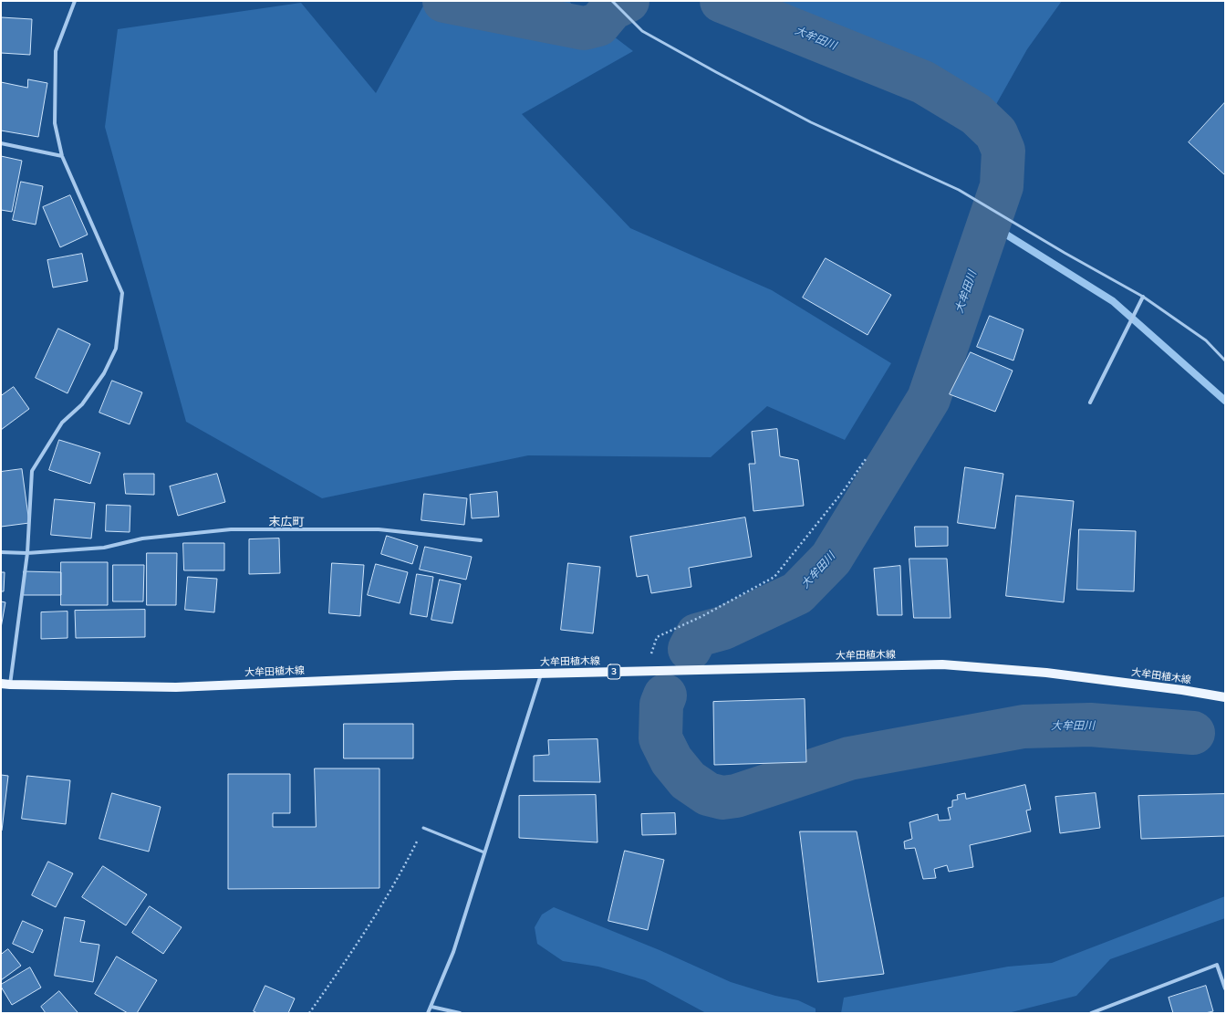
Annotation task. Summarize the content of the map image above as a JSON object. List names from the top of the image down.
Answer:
{
  "streets": {
    "main road": ["大牟田植木線", "3"]
  },
  "districts": ["末広町"],
  "water": ["大牟田川"]
}
